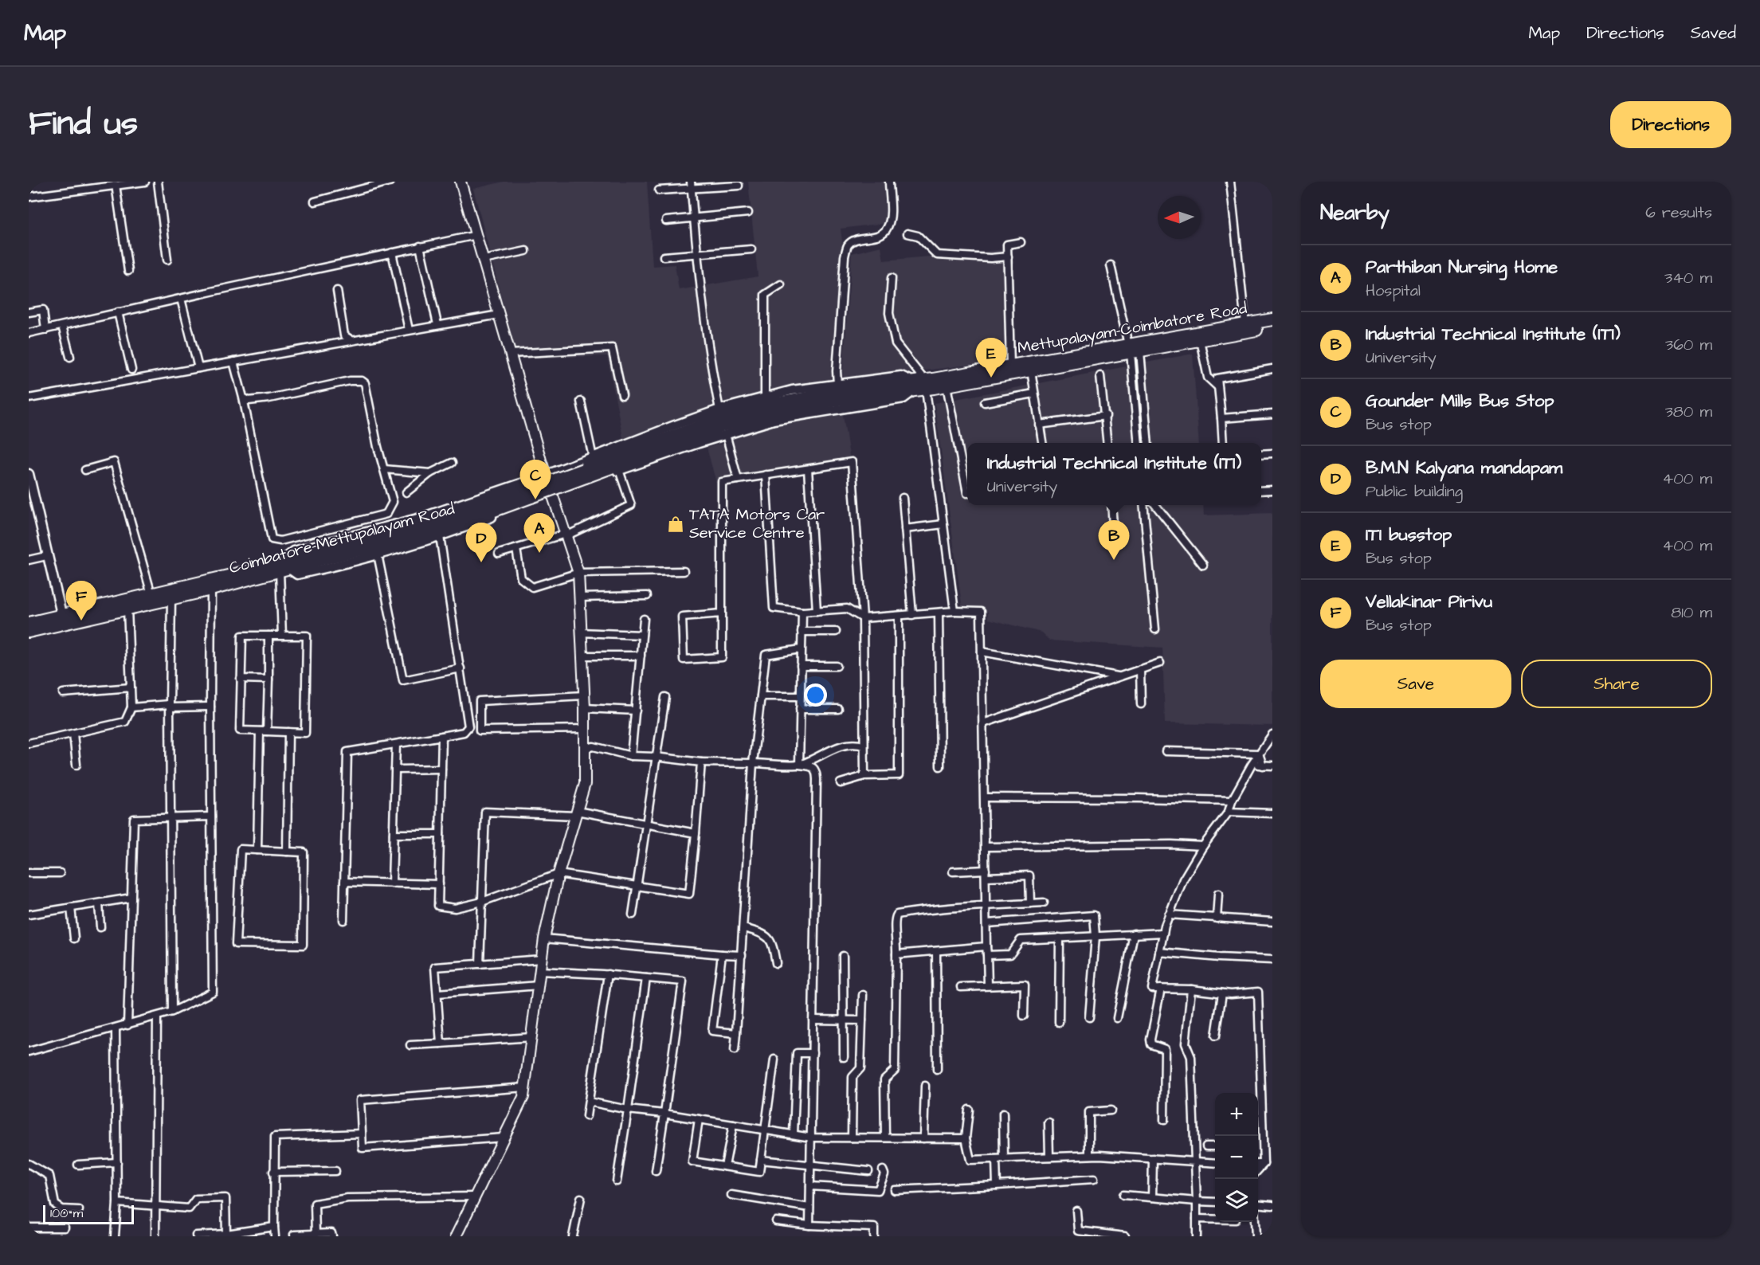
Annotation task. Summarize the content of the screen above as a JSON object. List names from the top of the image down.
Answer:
{
  "streets": {
    "highway": ["Mettupalayam-Coimbatore Road", "Coimbatore-Mettupalayam Road"]
  },
  "crossings": [
    ["Mettupalayam-Coimbatore Road", "Coimbatore-Mettupalayam Road"]
  ],
  "places": {
    "shop": ["TATA Motors Car Service Centre"]
  },
  "scale_bar": "100 m",
  "north": "left",
  "page": {
    "header": "Map",
    "nav": ["Map", "Directions", "Saved"],
    "title": "Find us",
    "buttons": [
      "Directions",
      ["Save", "Share"]
    ],
    "heading": ["Nearby", "6 results"],
    "list": [
      {
        "mark": "A",
        "name": "Parthiban Nursing Home",
        "note": "Hospital",
        "value": "340 m"
      },
      {
        "mark": "B",
        "name": "Industrial Technical Institute (ITI)",
        "note": "University",
        "value": "360 m"
      },
      {
        "mark": "C",
        "name": "Gounder Mills Bus Stop",
        "note": "Bus stop",
        "value": "380 m"
      },
      {
        "mark": "D",
        "name": "B.M.N Kalyana mandapam",
        "note": "Public building",
        "value": "400 m"
      },
      {
        "mark": "E",
        "name": "ITI busstop",
        "note": "Bus stop",
        "value": "400 m"
      },
      {
        "mark": "F",
        "name": "Vellakinar Pirivu",
        "note": "Bus stop",
        "value": "810 m"
      }
    ],
    "pins": [
      "E",
      "C",
      "A",
      "B",
      "D",
      "F"
    ],
    "popup": ["Industrial Technical Institute (ITI)", "University"],
    "map_buttons": ["+", "−"],
    "scale": "100 m"
  }
}
